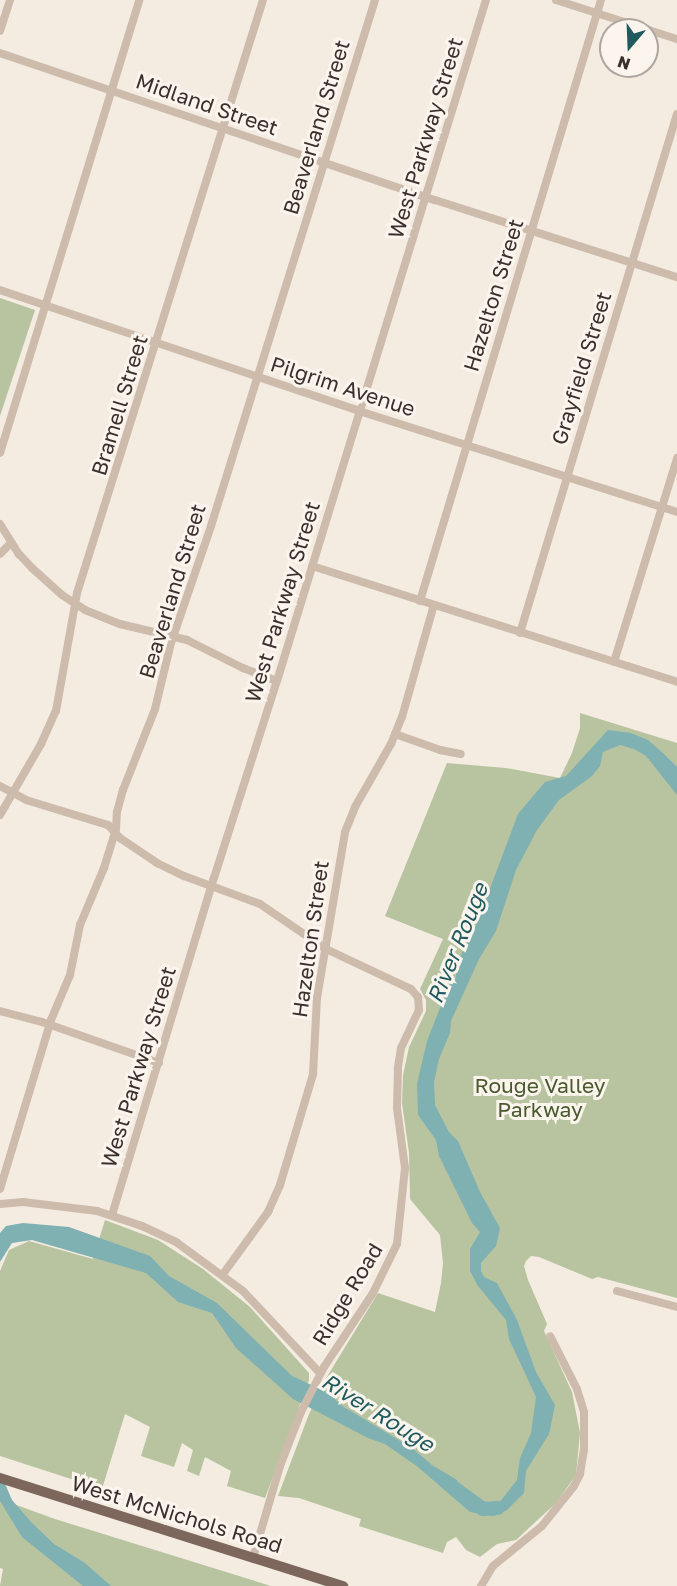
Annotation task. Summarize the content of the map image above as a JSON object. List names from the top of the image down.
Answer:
{
  "streets": {
    "main road": ["West McNichols Road"],
    "street": [
      "Midland Street",
      "Beaverland Street",
      "West Parkway Street",
      "Hazelton Street",
      "Grayfield Street",
      "Pilgrim Avenue",
      "Bramell Street",
      "Ridge Road"
    ]
  },
  "crossings": [
    ["Midland Street", "Beaverland Street"],
    ["Midland Street", "West Parkway Street"],
    ["Midland Street", "Hazelton Street"],
    ["Midland Street", "Grayfield Street"],
    ["Midland Street", "Bramell Street"],
    ["Beaverland Street", "Pilgrim Avenue"],
    ["West Parkway Street", "Pilgrim Avenue"],
    ["Hazelton Street", "Pilgrim Avenue"],
    ["Hazelton Street", "Ridge Road"],
    ["Grayfield Street", "Pilgrim Avenue"],
    ["Pilgrim Avenue", "Bramell Street"],
    ["Ridge Road", "West McNichols Road"]
  ],
  "water": ["River Rouge"],
  "parks": ["Rouge Valley Parkway"],
  "north": "bottom"
}
